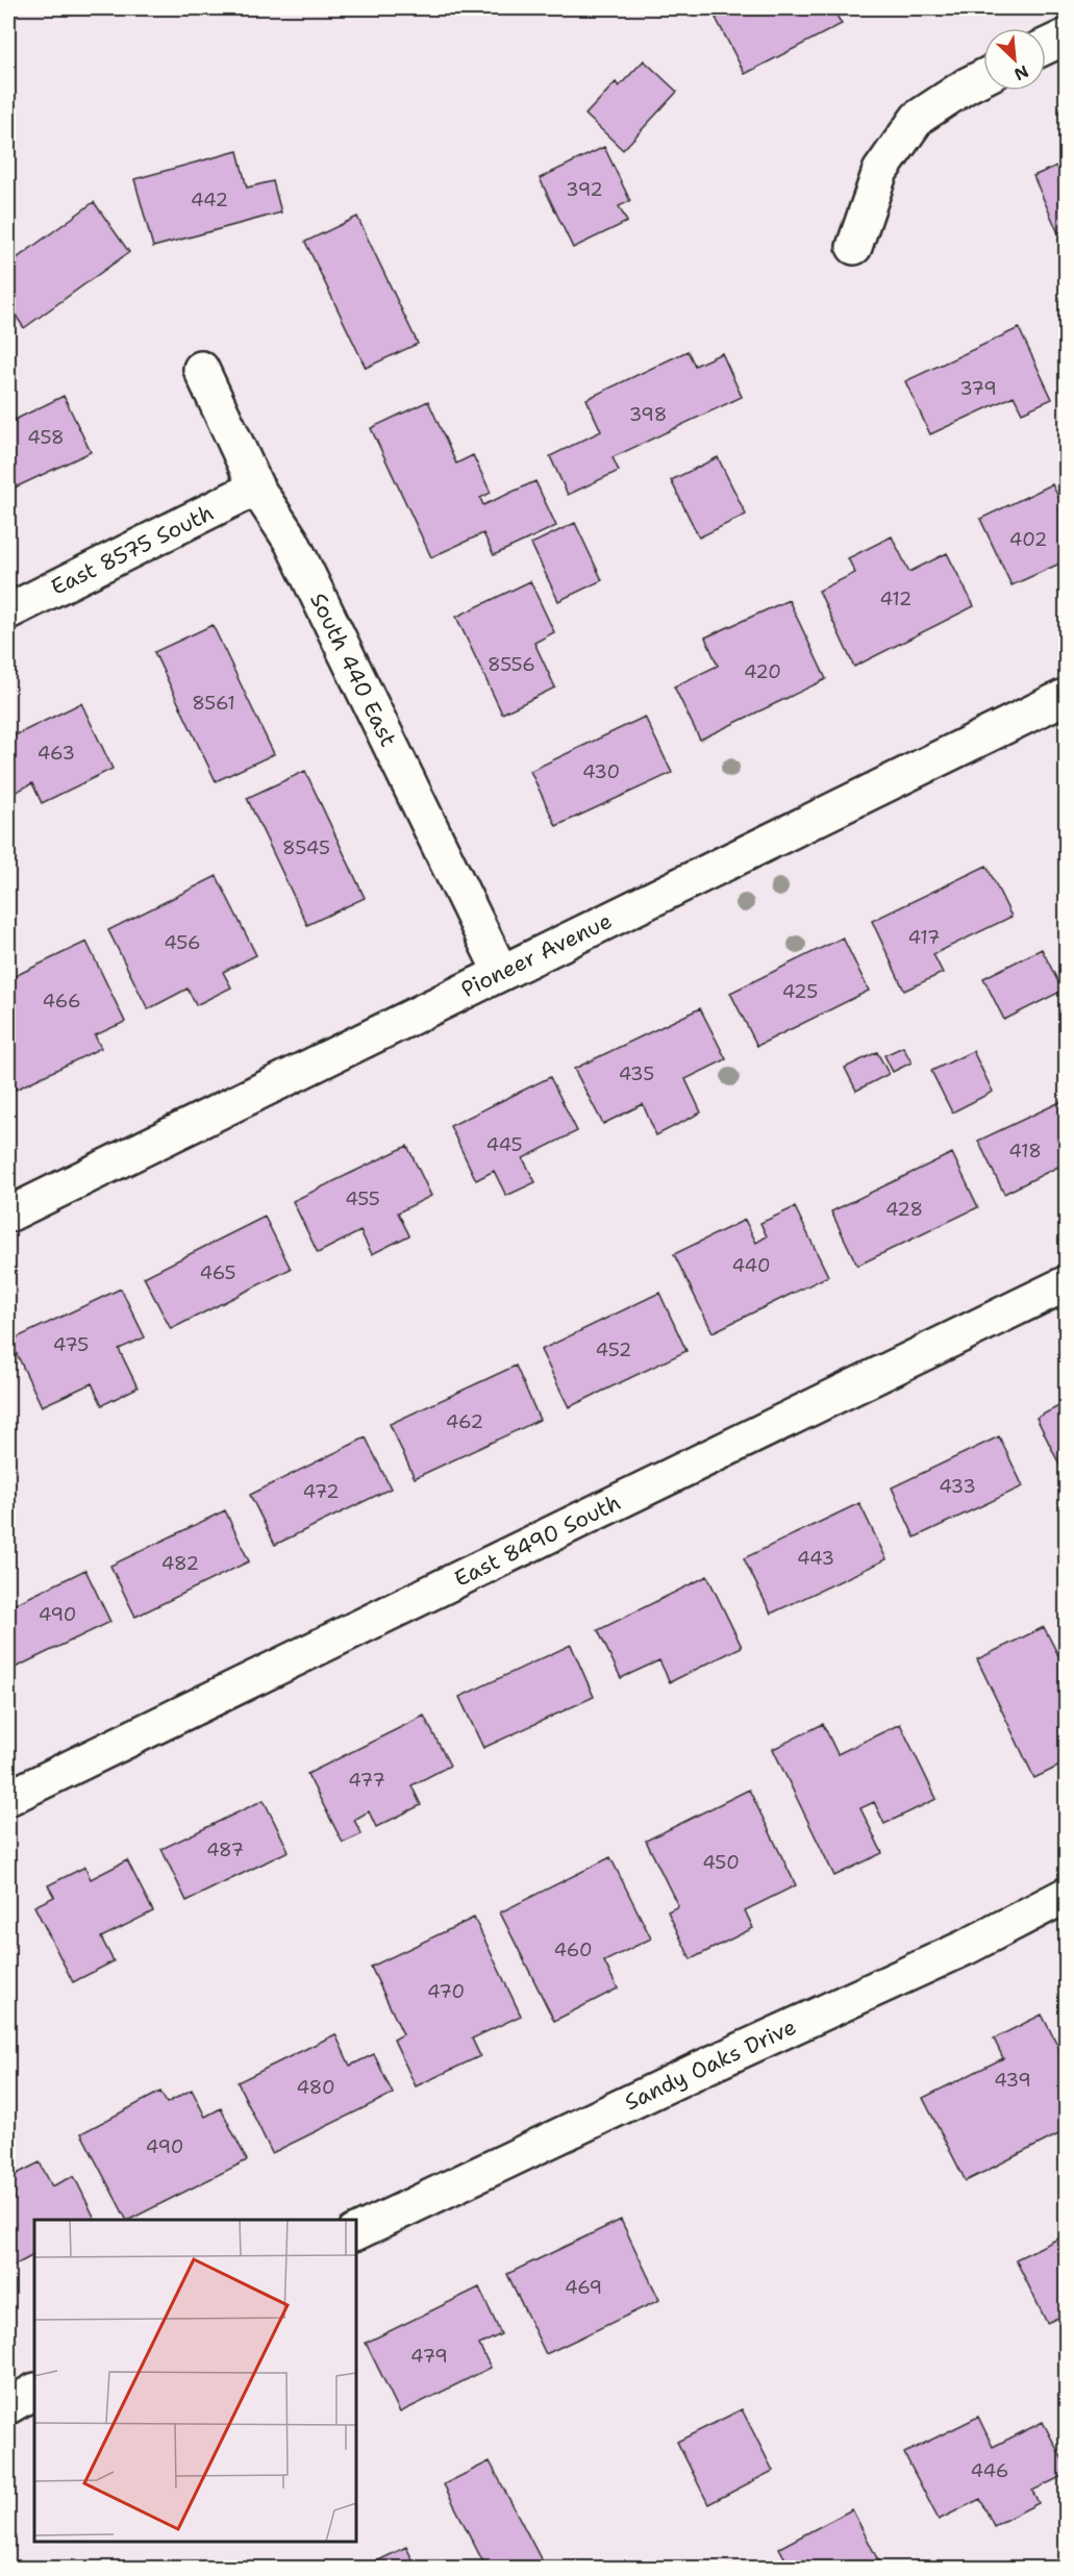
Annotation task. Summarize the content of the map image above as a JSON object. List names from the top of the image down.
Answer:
{
  "streets": {
    "street": [
      "East 8575 South",
      "South 440 East",
      "Pioneer Avenue",
      "East 8490 South",
      "Sandy Oaks Drive"
    ]
  },
  "crossings": [
    ["East 8575 South", "South 440 East"],
    ["South 440 East", "Pioneer Avenue"]
  ],
  "house_numbers": [
    "392",
    "442",
    "379",
    "398",
    "458",
    "402",
    "412",
    "8556",
    "420",
    "8561",
    "463",
    "430",
    "8545",
    "417",
    "456",
    "425",
    "466",
    "435",
    "445",
    "418",
    "455",
    "428",
    "440",
    "465",
    "475",
    "452",
    "462",
    "433",
    "472",
    "443",
    "482",
    "490",
    "477",
    "487",
    "450",
    "460",
    "470",
    "439",
    "480",
    "490",
    "469",
    "479",
    "446"
  ],
  "north": "bottom right"
}
